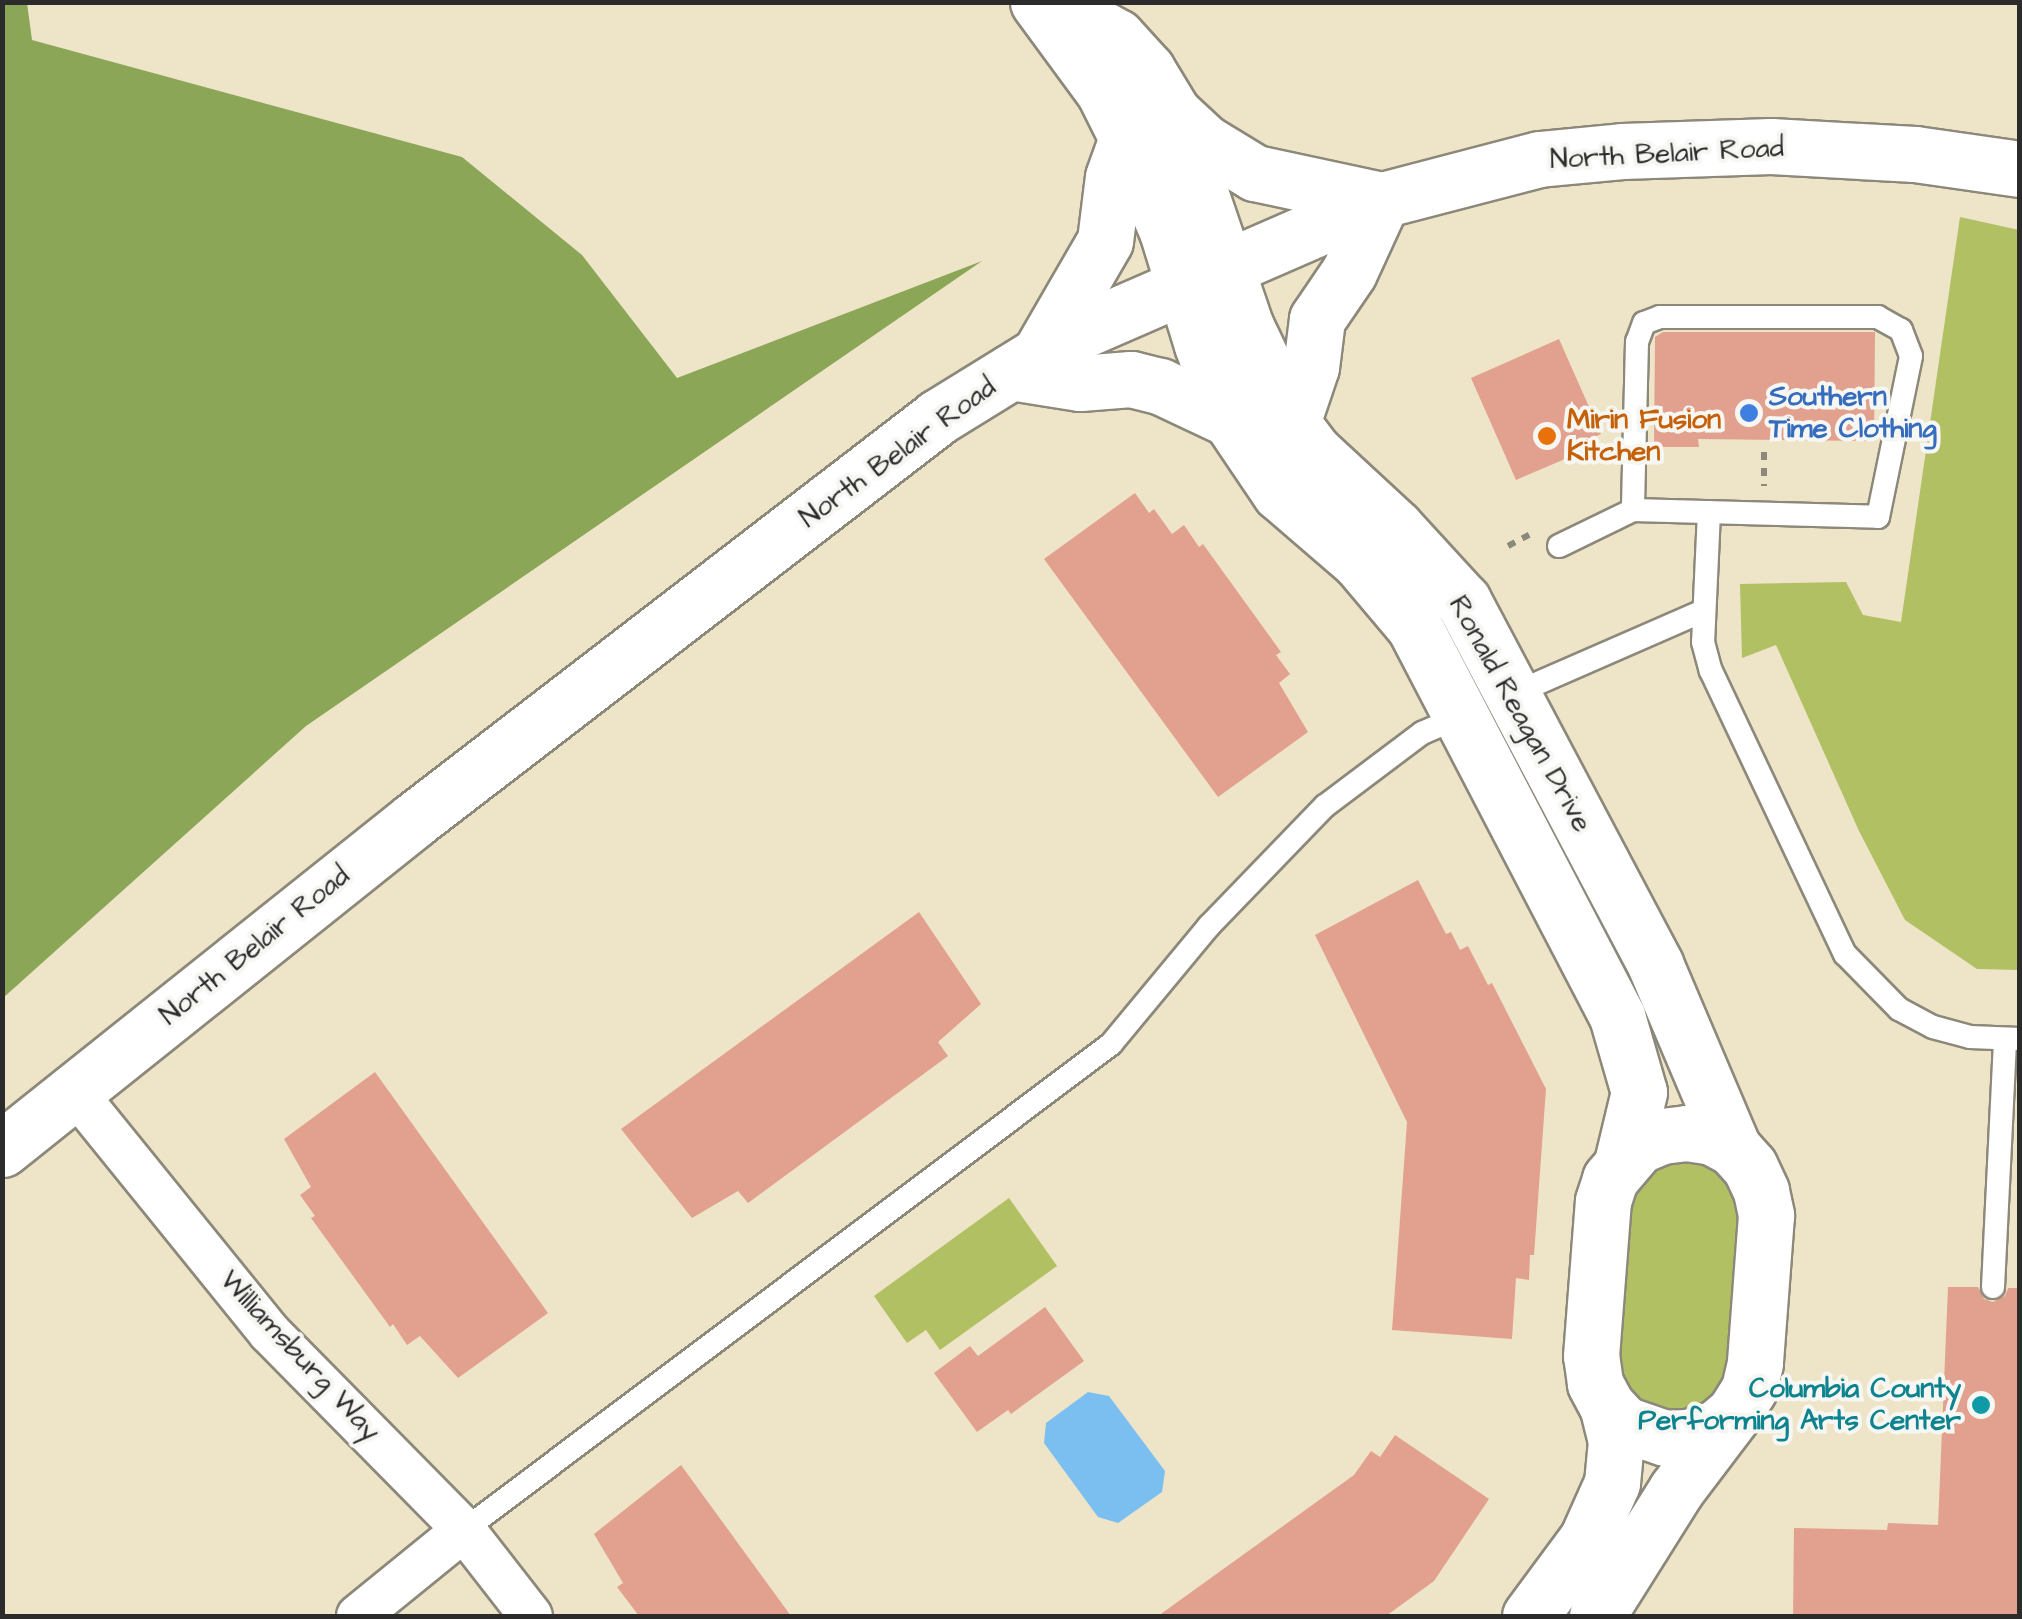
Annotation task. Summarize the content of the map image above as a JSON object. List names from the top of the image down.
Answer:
{
  "streets": {
    "street": ["North Belair Road", "Ronald Reagan Drive", "Williamsburg Way"]
  },
  "crossings": [
    ["North Belair Road", "Ronald Reagan Drive"],
    ["North Belair Road", "Williamsburg Way"]
  ],
  "places": ["Southern Time Clothing", "Mirin Fusion Kitchen", "Columbia County Performing Arts Center"]
}
